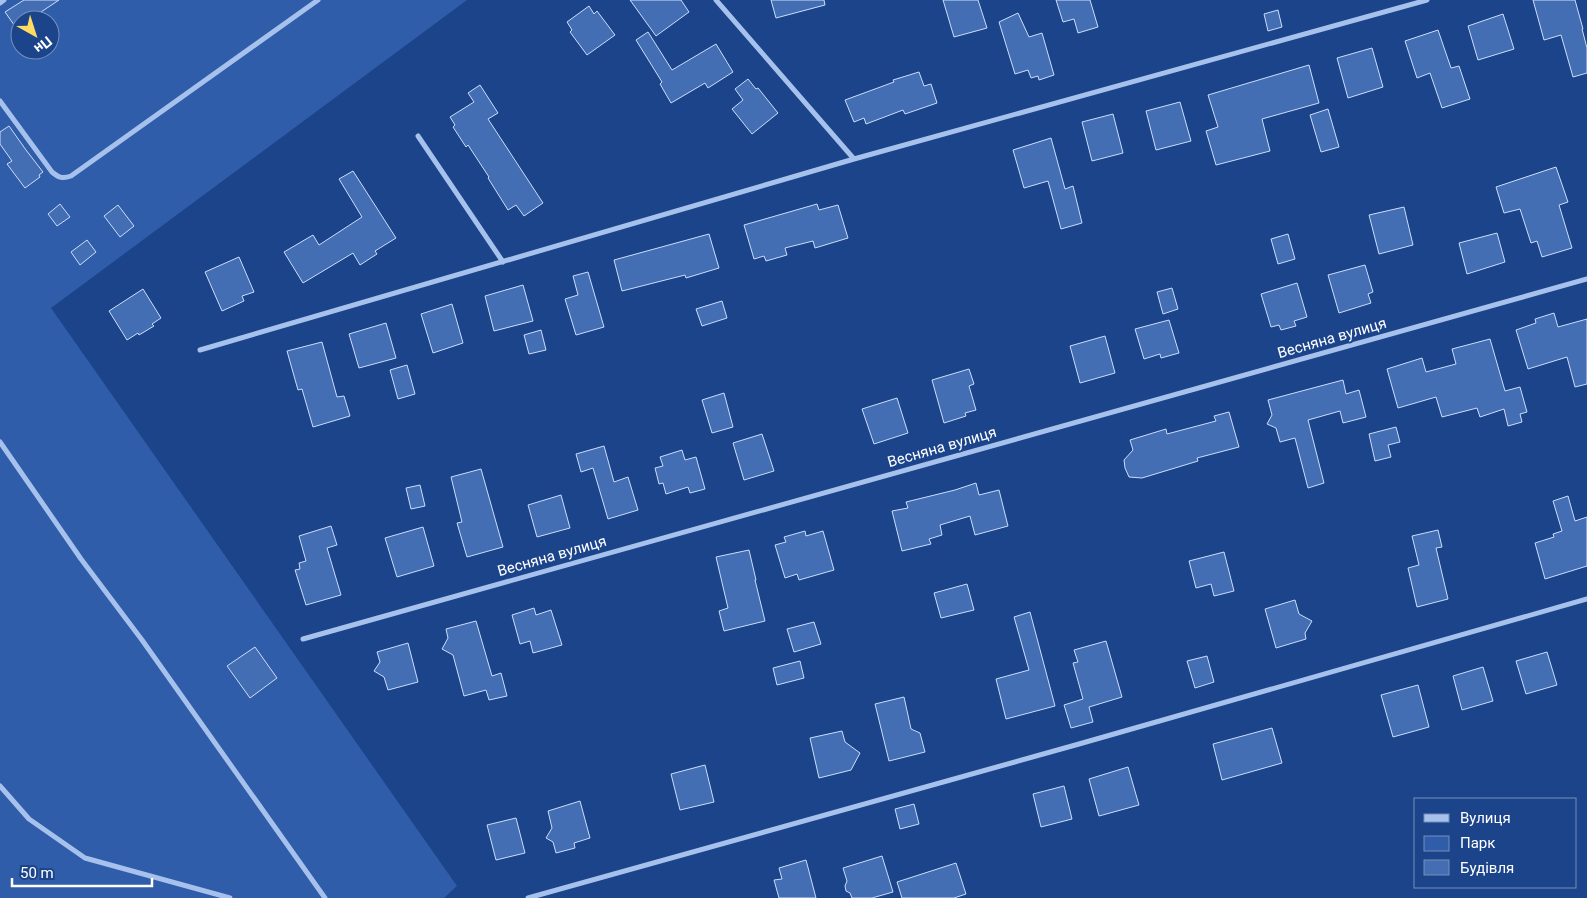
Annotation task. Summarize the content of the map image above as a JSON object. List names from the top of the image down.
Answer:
{
  "streets": {
    "street": ["Весняна вулиця"]
  },
  "legend": ["Вулиця", "Парк", "Будівля"],
  "scale_bar": "50 m",
  "north": "bottom right"
}
